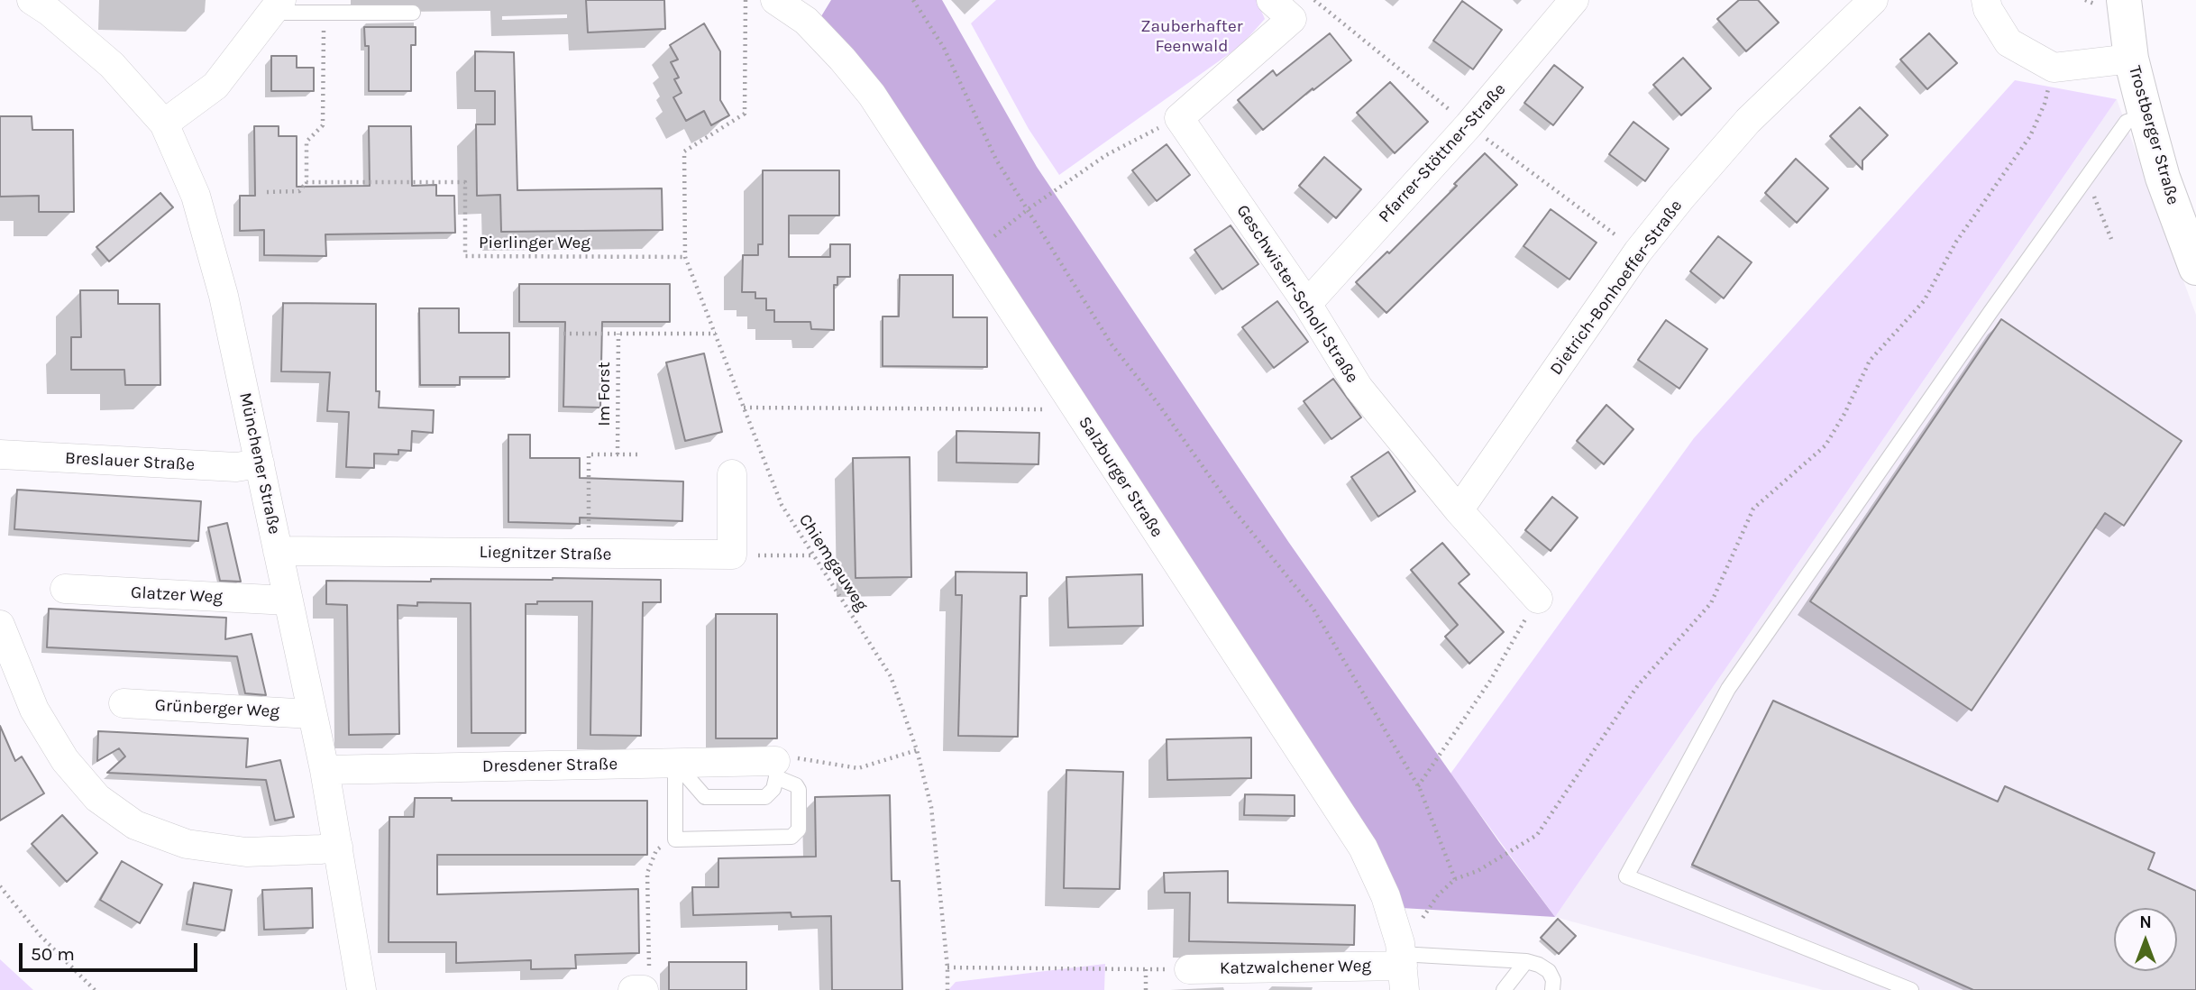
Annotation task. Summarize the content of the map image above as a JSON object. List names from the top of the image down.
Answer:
{
  "streets": {
    "street": [
      "Trostberger Straße",
      "Pfarrer-Stöttner-Straße",
      "Dietrich-Bonhoeffer-Straße",
      "Geschwister-Scholl-Straße",
      "Breslauer Straße",
      "Münchener Straße",
      "Salzburger Straße",
      "Liegnitzer Straße",
      "Glatzer Weg",
      "Grünberger Weg",
      "Dresdener Straße",
      "Katzwalchener Weg"
    ],
    "path": ["Pierlinger Weg", "Im Forst", "Chiemgauweg"]
  },
  "crossings": [
    ["Pfarrer-Stöttner-Straße", "Geschwister-Scholl-Straße"],
    ["Pierlinger Weg", "Chiemgauweg"],
    ["Dietrich-Bonhoeffer-Straße", "Geschwister-Scholl-Straße"],
    ["Breslauer Straße", "Münchener Straße"],
    ["Münchener Straße", "Liegnitzer Straße"],
    ["Münchener Straße", "Glatzer Weg"],
    ["Münchener Straße", "Grünberger Weg"],
    ["Münchener Straße", "Dresdener Straße"],
    ["Salzburger Straße", "Katzwalchener Weg"]
  ],
  "parks": ["Zauberhafter Feenwald"],
  "scale_bar": "50 m",
  "north": "top"
}
